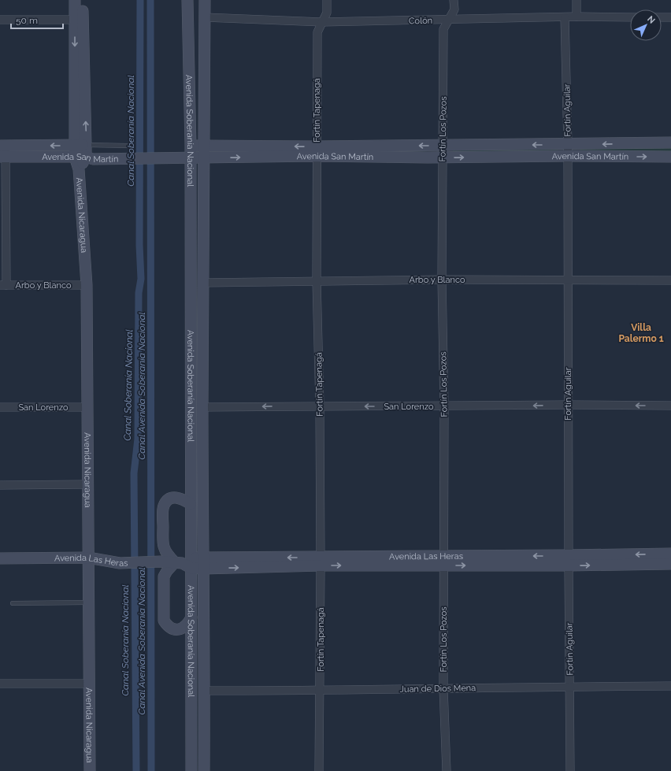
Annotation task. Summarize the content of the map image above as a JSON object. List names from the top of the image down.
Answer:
{
  "streets": {
    "main road": [
      "Avenida Soberanía Nacional",
      "Avenida San Martín",
      "Avenida Nicaragua",
      "Avenida Las Heras"
    ],
    "street": [
      "Colón",
      "Fortín Tapenagá",
      "Fortín Aguilar",
      "Fortín Los Pozos",
      "Arbo y Blanco",
      "San Lorenzo",
      "Juan de Dios Mena"
    ]
  },
  "crossings": [
    ["Colón", "Fortín Tapenagá"],
    ["Colón", "Fortín Aguilar"],
    ["Colón", "Fortín Los Pozos"],
    ["Colón", "Avenida Soberanía Nacional"],
    ["Fortín Tapenagá", "Avenida San Martín"],
    ["Fortín Tapenagá", "Arbo y Blanco"],
    ["Fortín Tapenagá", "San Lorenzo"],
    ["Fortín Tapenagá", "Avenida Las Heras"],
    ["Fortín Tapenagá", "Juan de Dios Mena"],
    ["Fortín Aguilar", "Avenida San Martín"],
    ["Fortín Aguilar", "Arbo y Blanco"],
    ["Fortín Aguilar", "San Lorenzo"],
    ["Fortín Aguilar", "Avenida Las Heras"],
    ["Fortín Aguilar", "Juan de Dios Mena"],
    ["Fortín Los Pozos", "Avenida San Martín"],
    ["Fortín Los Pozos", "Arbo y Blanco"],
    ["Fortín Los Pozos", "San Lorenzo"],
    ["Fortín Los Pozos", "Avenida Las Heras"],
    ["Fortín Los Pozos", "Juan de Dios Mena"],
    ["Avenida Soberanía Nacional", "Avenida San Martín"],
    ["Avenida Soberanía Nacional", "Arbo y Blanco"],
    ["Avenida Soberanía Nacional", "San Lorenzo"],
    ["Avenida Soberanía Nacional", "Avenida Las Heras"],
    ["Avenida Soberanía Nacional", "Juan de Dios Mena"],
    ["Avenida San Martín", "Avenida Nicaragua"],
    ["Avenida Nicaragua", "Arbo y Blanco"],
    ["Avenida Nicaragua", "San Lorenzo"],
    ["Avenida Nicaragua", "Avenida Las Heras"]
  ],
  "one_way": ["San Lorenzo"],
  "districts": ["Villa Palermo 1"],
  "water": ["Canal Soberanía Nacional", "Canal Avenida Soberanía Nacional"],
  "scale_bar": "50 m",
  "north": "top right"
}
